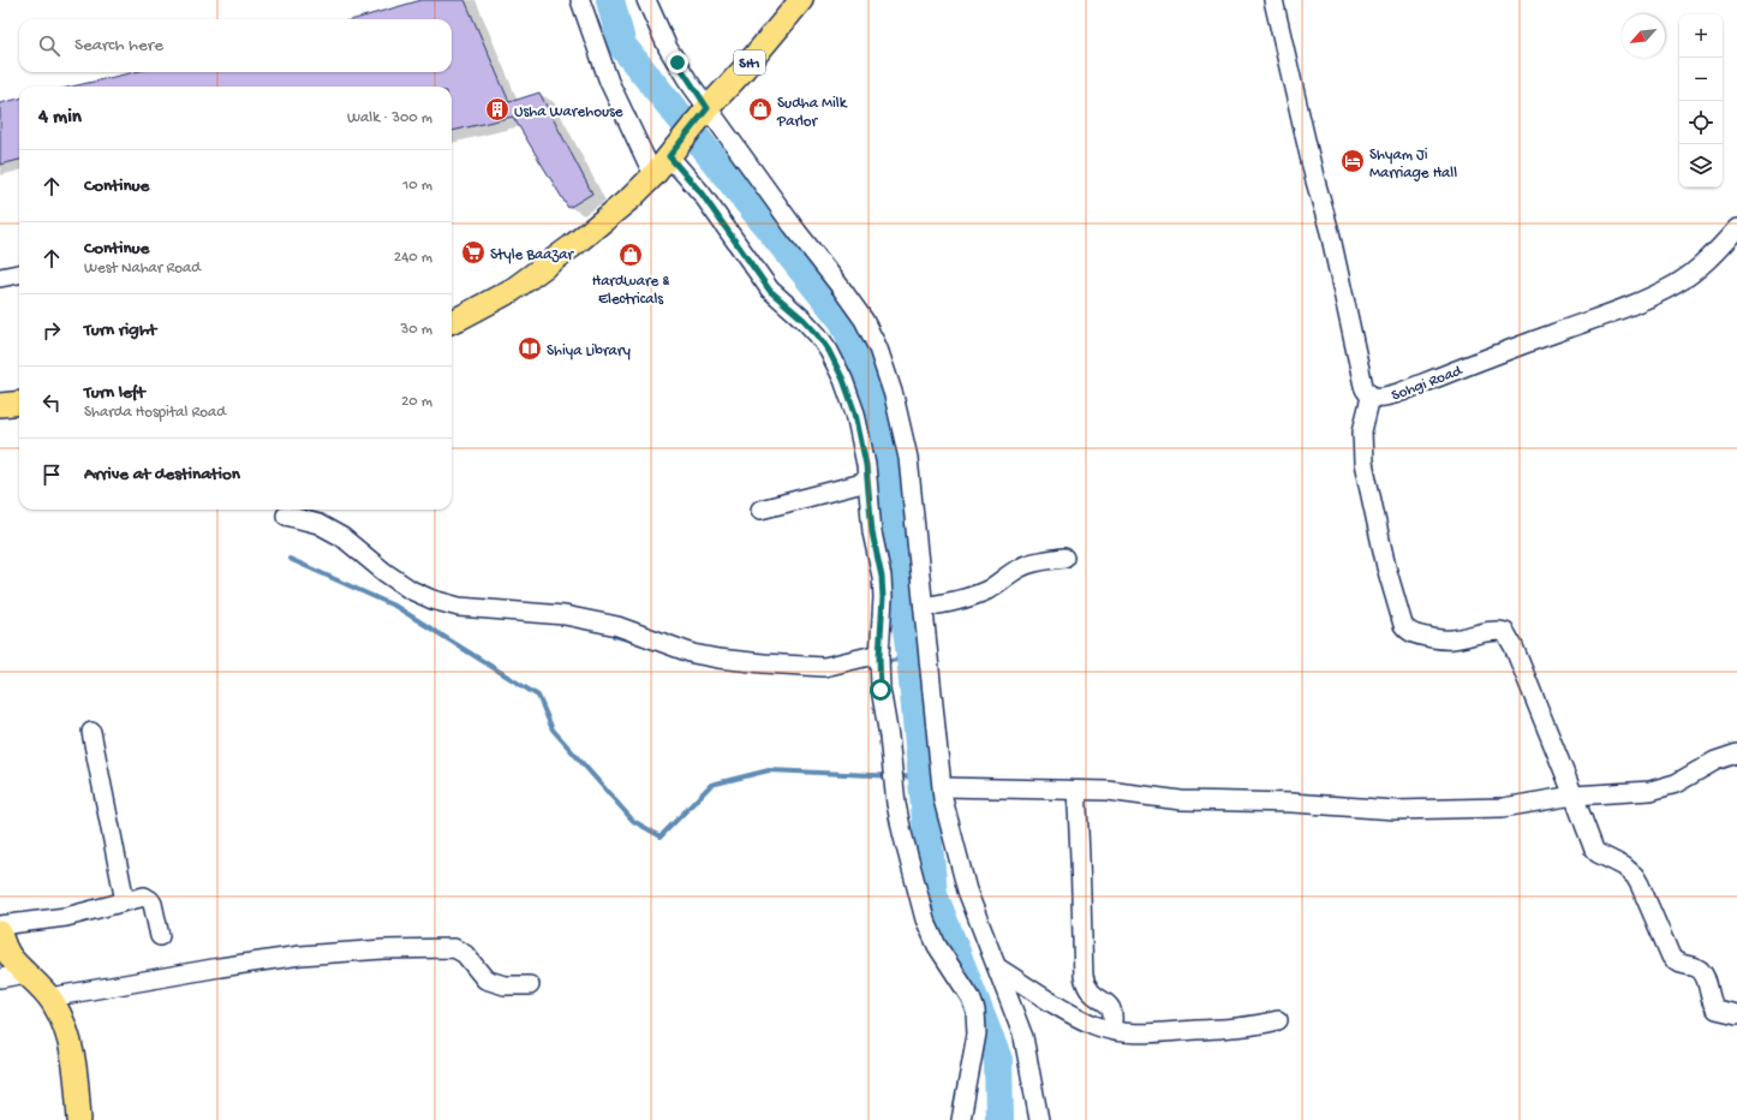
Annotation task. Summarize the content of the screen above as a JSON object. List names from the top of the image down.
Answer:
{
  "streets": {
    "main road": ["SH1"],
    "street": ["Sohgi Road"]
  },
  "places": {
    "building": ["Usha Warehouse"],
    "shop": ["Sudha Milk Parlor", "Hardware & Electricals"],
    "hotel": ["Shyam Ji Marriage Hall"],
    "supermarket": ["Style Baazar"],
    "library": ["Shiya Library"]
  },
  "north": "bottom left",
  "page": {
    "map_buttons": ["+", "−"],
    "search": "Search here",
    "heading": ["4 min", "Walk · 300 m"],
    "list": [
      ["Continue", "10 m"],
      ["Continue", "West Nahar Road", "240 m"],
      ["Turn right", "30 m"],
      ["Turn left", "Sharda Hospital Road", "20 m"],
      "Arrive at destination"
    ]
  }
}
